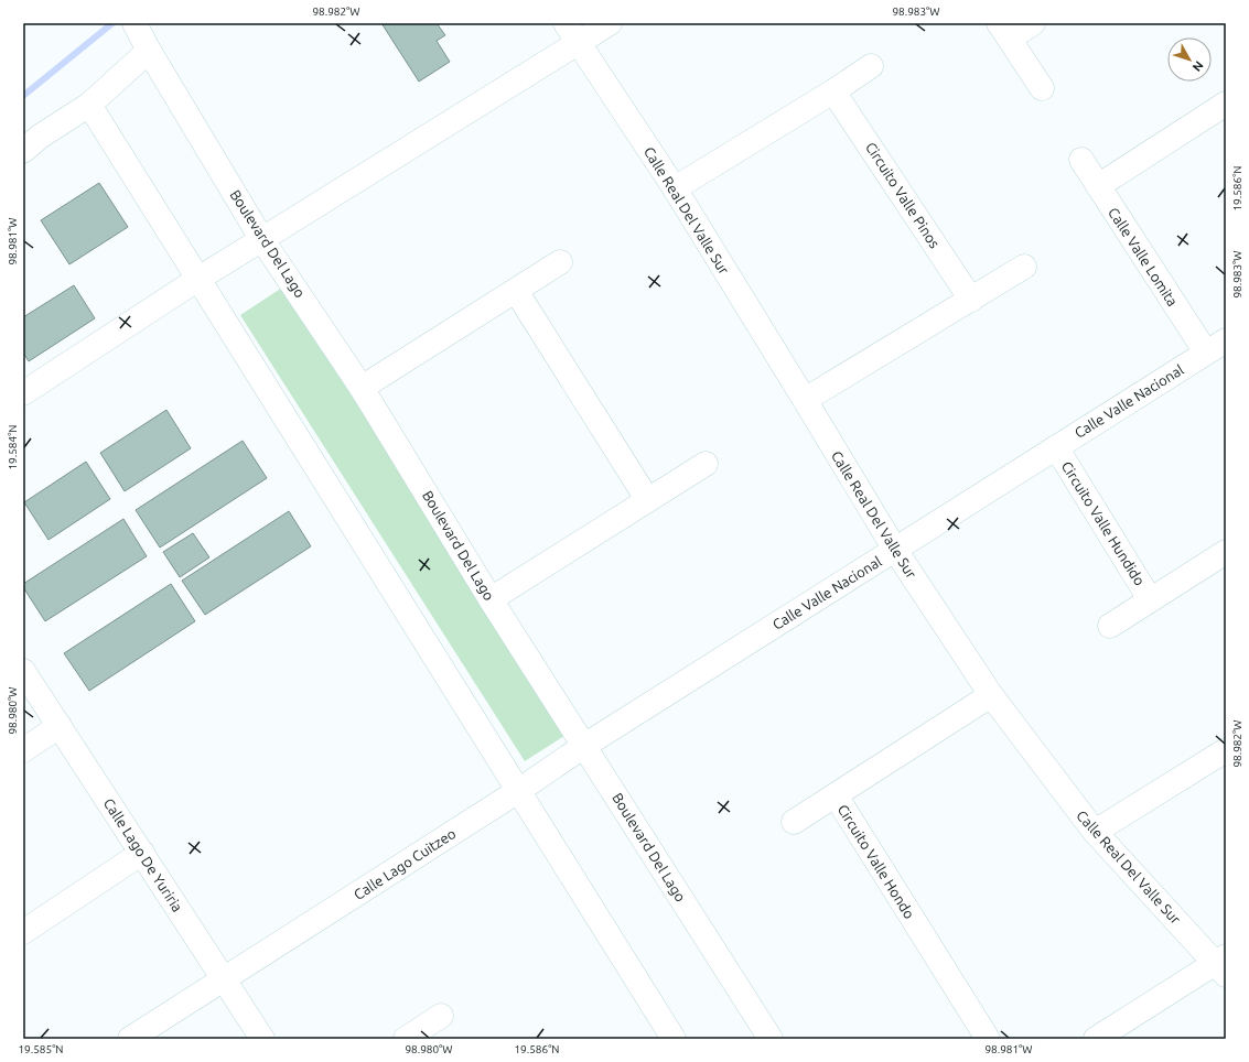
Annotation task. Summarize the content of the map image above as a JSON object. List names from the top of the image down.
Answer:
{
  "streets": {
    "street": [
      "Circuito Valle Pinos",
      "Calle Real Del Valle Sur",
      "Boulevard Del Lago",
      "Calle Valle Lomita",
      "Calle Valle Nacional",
      "Circuito Valle Hundido",
      "Calle Lago De Yuriria",
      "Circuito Valle Hondo",
      "Calle Lago Cuitzeo"
    ]
  },
  "crossings": [
    ["Calle Real Del Valle Sur", "Calle Valle Nacional"],
    ["Calle Real Del Valle Sur", "Circuito Valle Hondo"],
    ["Boulevard Del Lago", "Calle Valle Nacional"],
    ["Boulevard Del Lago", "Calle Lago Cuitzeo"],
    ["Calle Valle Lomita", "Calle Valle Nacional"],
    ["Calle Valle Nacional", "Circuito Valle Hundido"],
    ["Calle Valle Nacional", "Calle Lago Cuitzeo"],
    ["Calle Lago De Yuriria", "Calle Lago Cuitzeo"]
  ],
  "north": "bottom right",
  "coordinates": [
    "98.982°W",
    "98.983°W",
    "19.586°N",
    "98.981°W",
    "19.584°N",
    "98.980°W",
    "19.585°N"
  ]
}
